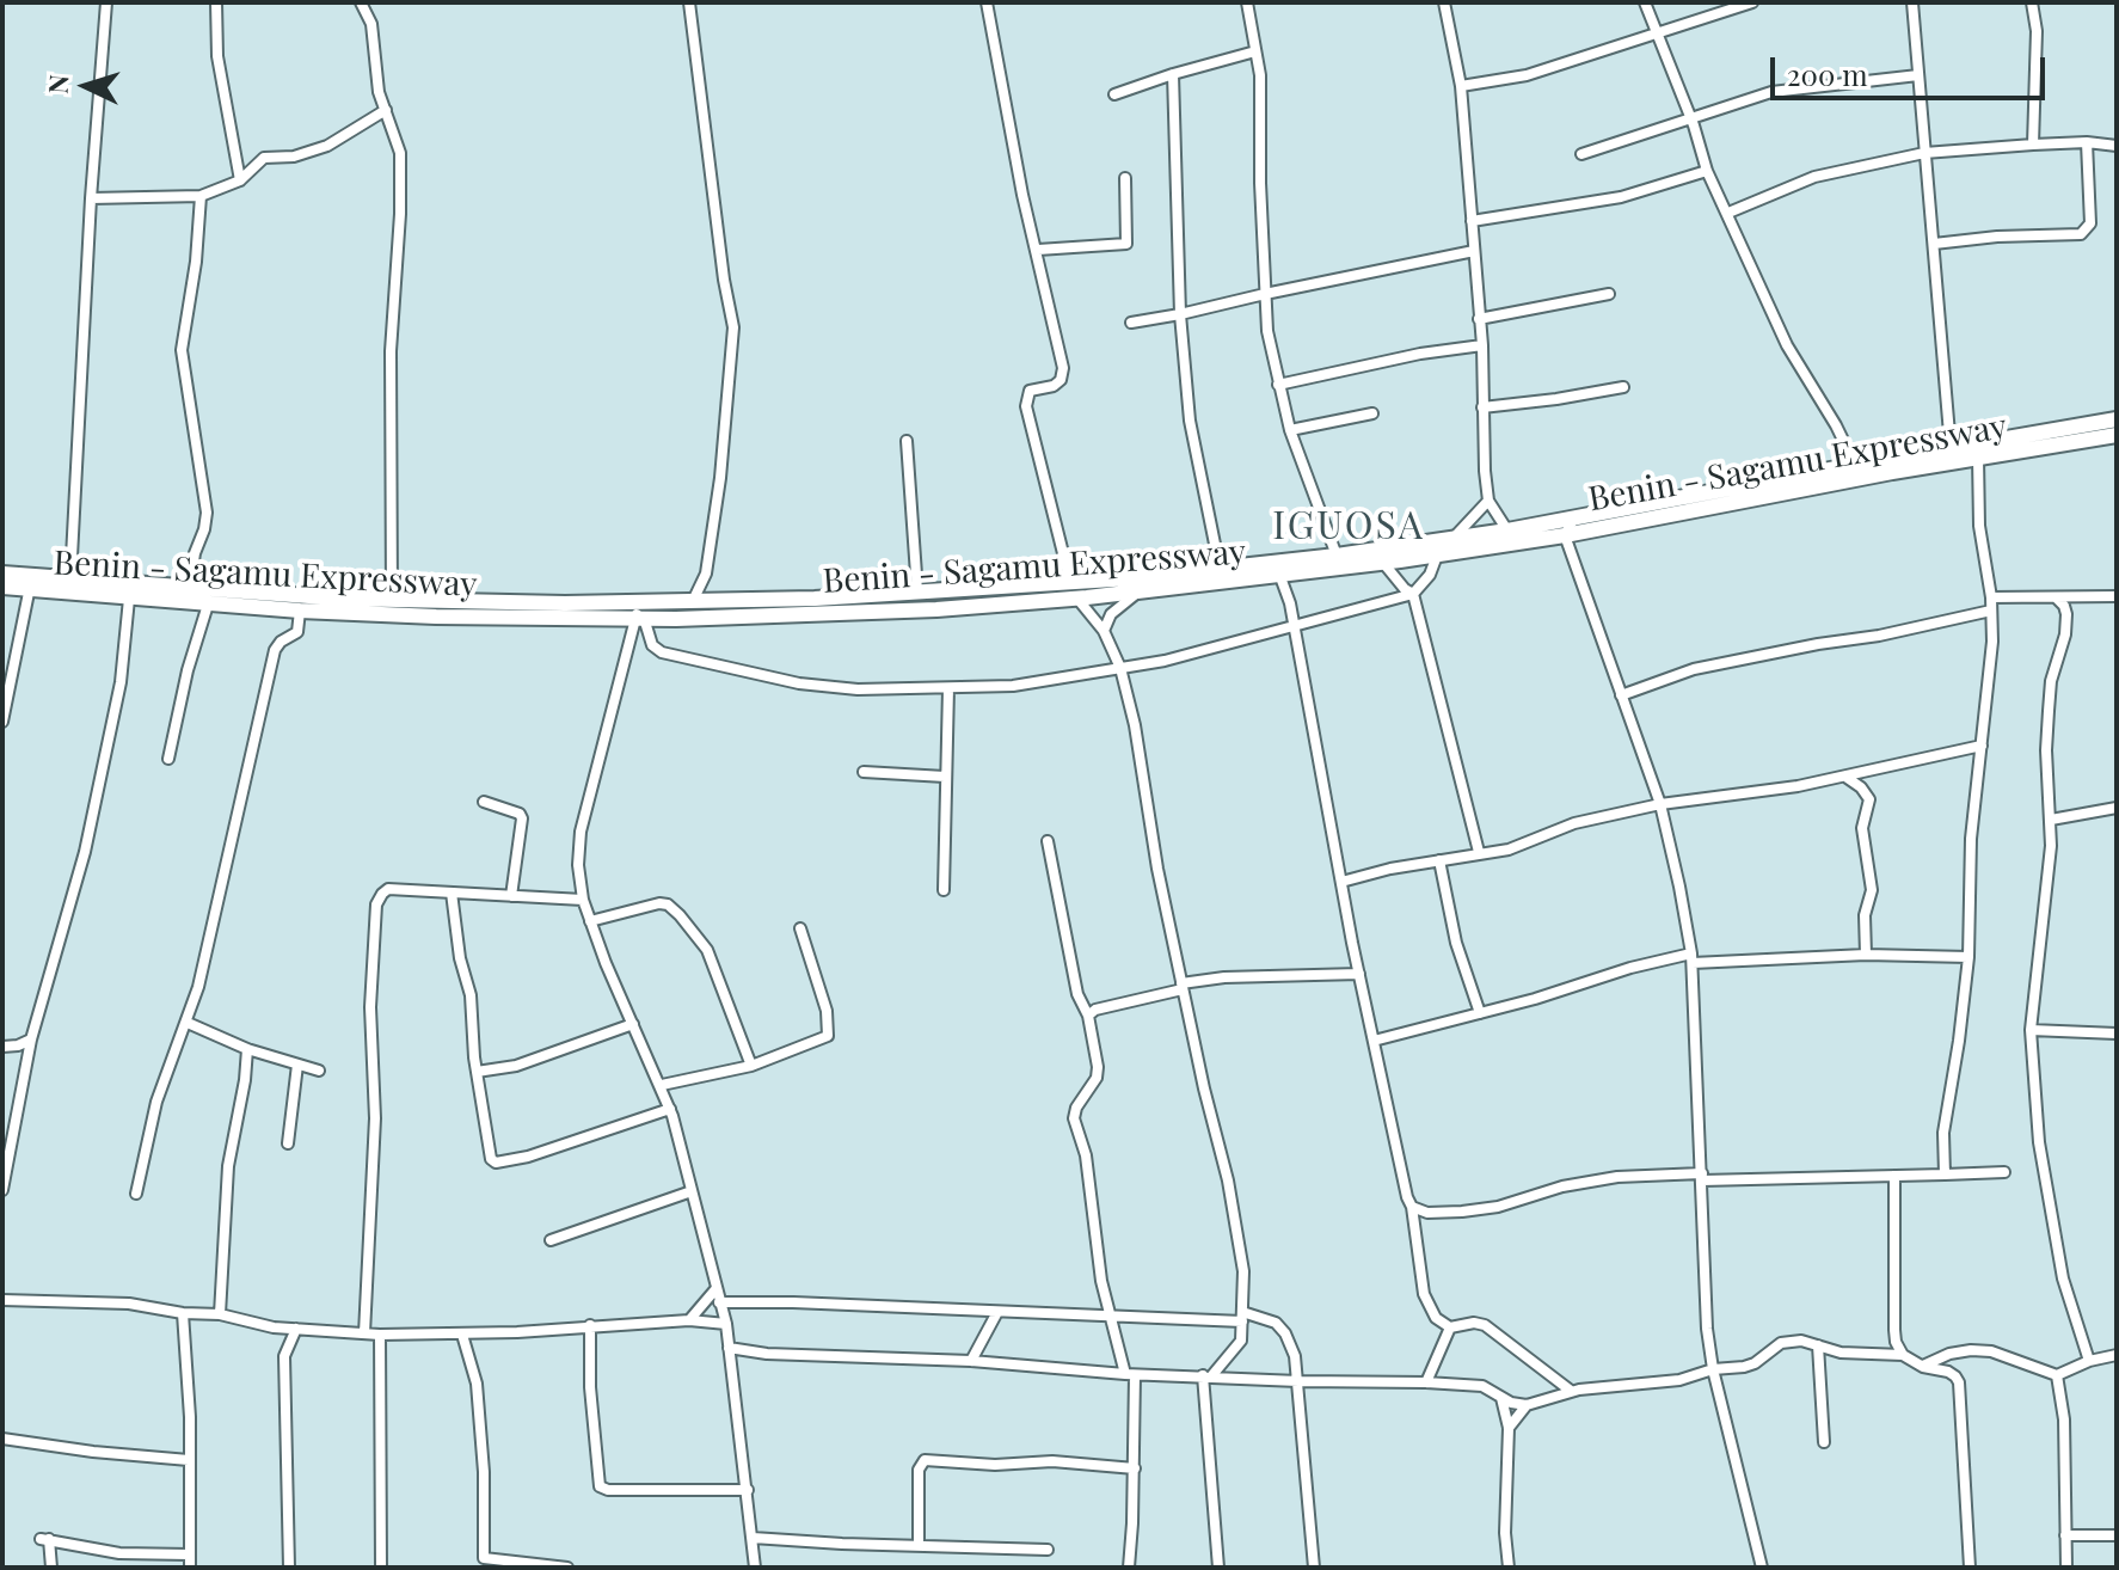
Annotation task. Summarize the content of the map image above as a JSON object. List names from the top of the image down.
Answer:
{
  "streets": {
    "highway": ["Benin - Sagamu Expressway"]
  },
  "districts": ["IGUOSA"],
  "scale_bar": "200 m",
  "north": "left"
}
